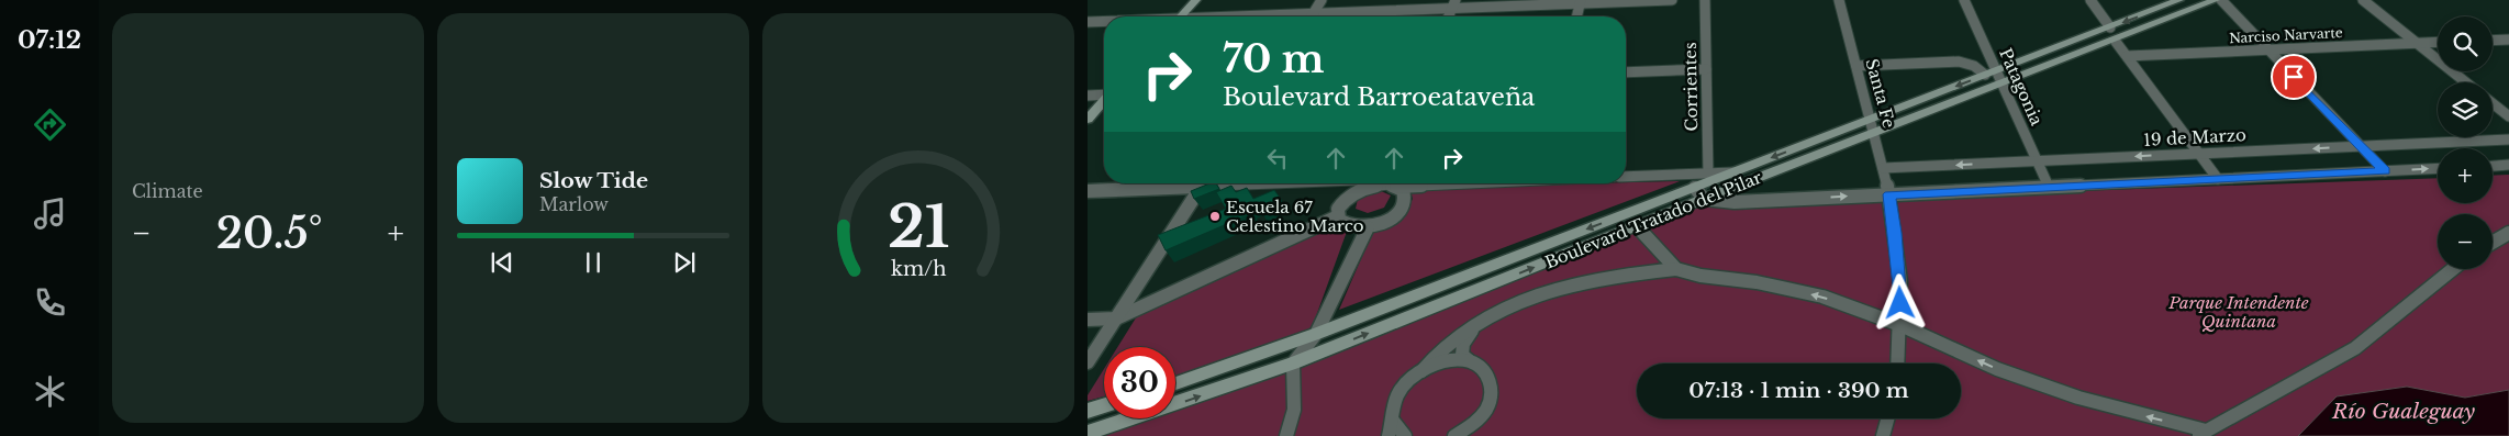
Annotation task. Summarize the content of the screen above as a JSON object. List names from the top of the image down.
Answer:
{
  "streets": {
    "main road": ["Boulevard Tratado del Pilar"],
    "street": [
      "Narciso Narvarte",
      "Corrientes",
      "Patagonia",
      "Santa Fe",
      "19 de Marzo"
    ]
  },
  "crossings": [
    ["Patagonia", "19 de Marzo"],
    ["Patagonia", "Boulevard Tratado del Pilar"],
    ["Santa Fe", "19 de Marzo"],
    ["Santa Fe", "Boulevard Tratado del Pilar"]
  ],
  "water": ["Río Gualeguay"],
  "parks": ["Parque Intendente Quintana"],
  "places": ["Escuela 67 Celestino Marco"],
  "page": {
    "tabs": "07:12",
    "tile": "Climate",
    "map_buttons": ["+", "−"],
    "turn": ["70 m", "Boulevard Barroeataveña"],
    "song": ["Slow Tide", "Marlow"],
    "heat": ["−", "20.5°", "+"],
    "limit": "30",
    "trip": "07:13 · 1 min · 390 m",
    "gauge": ["21", "km/h"]
  }
}
